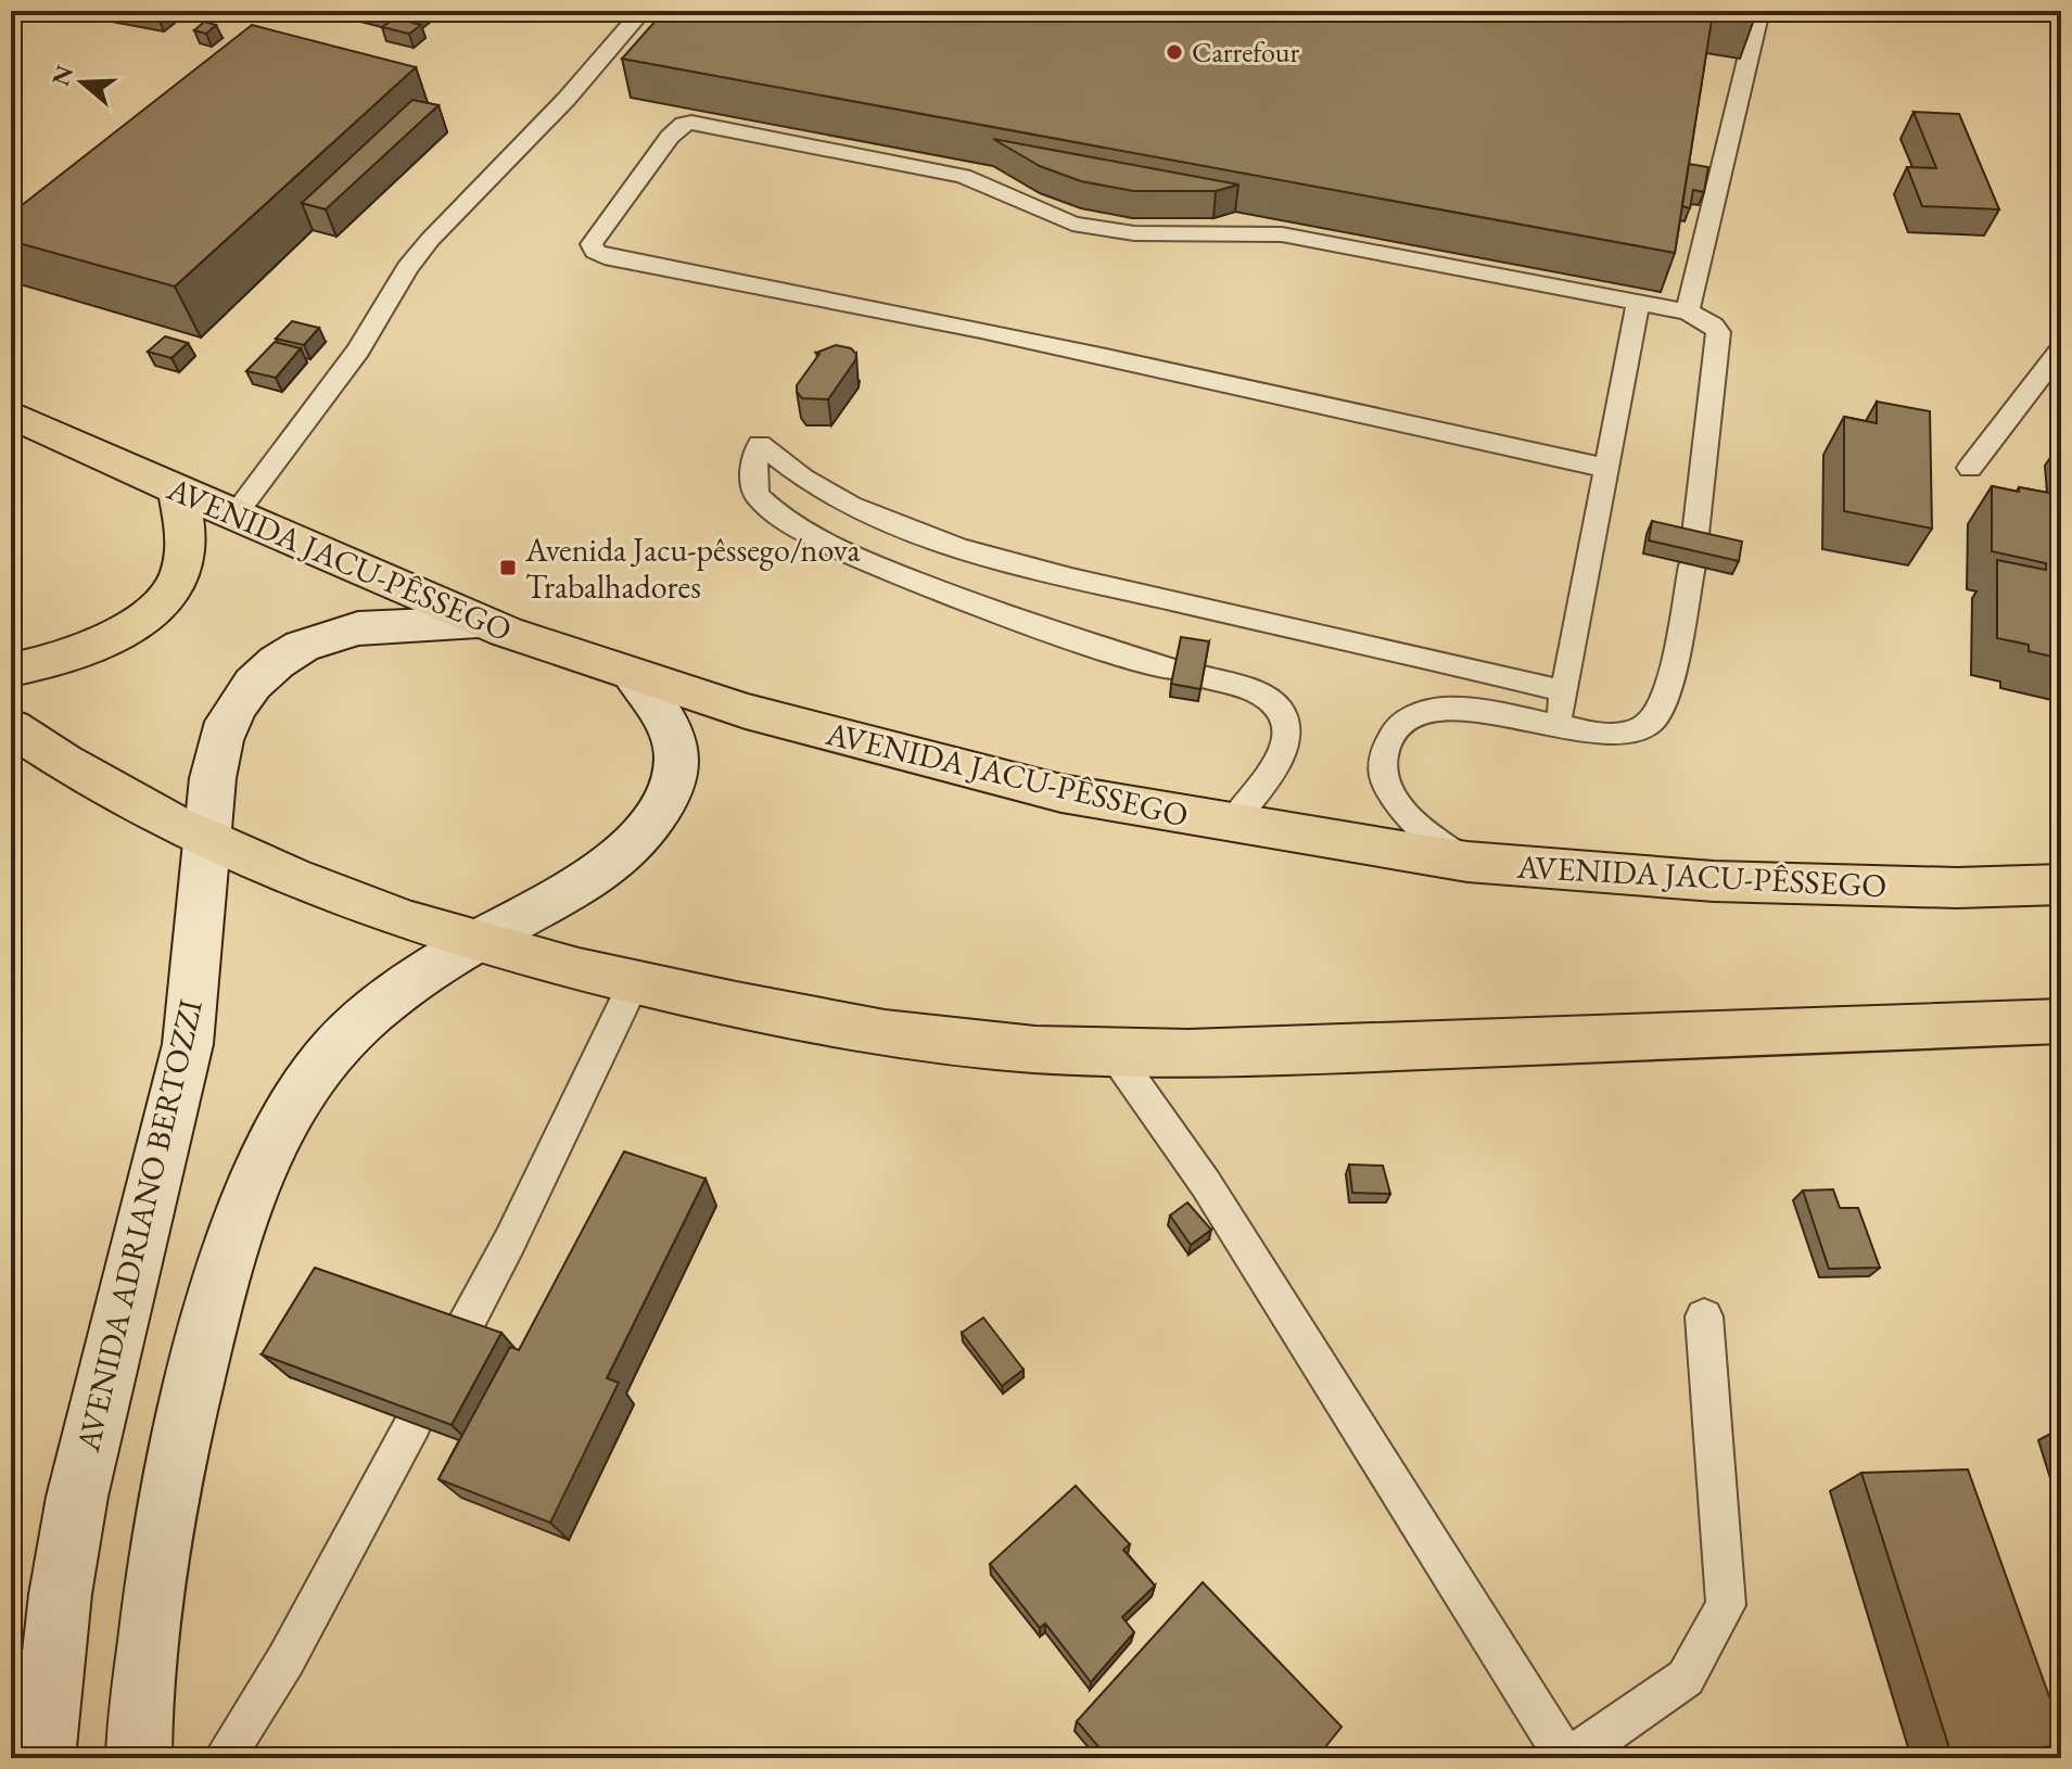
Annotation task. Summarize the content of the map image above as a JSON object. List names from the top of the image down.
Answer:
{
  "streets": {
    "highway": ["AVENIDA JACU-PÊSSEGO"],
    "main road": ["AVENIDA ADRIANO BERTOZZI"]
  },
  "crossings": [
    ["AVENIDA JACU-PÊSSEGO", "AVENIDA ADRIANO BERTOZZI"]
  ],
  "places": {
    "other": ["Carrefour"],
    "transit": ["Avenida Jacu-pêssego/nova Trabalhadores"]
  },
  "north": "left"
}
